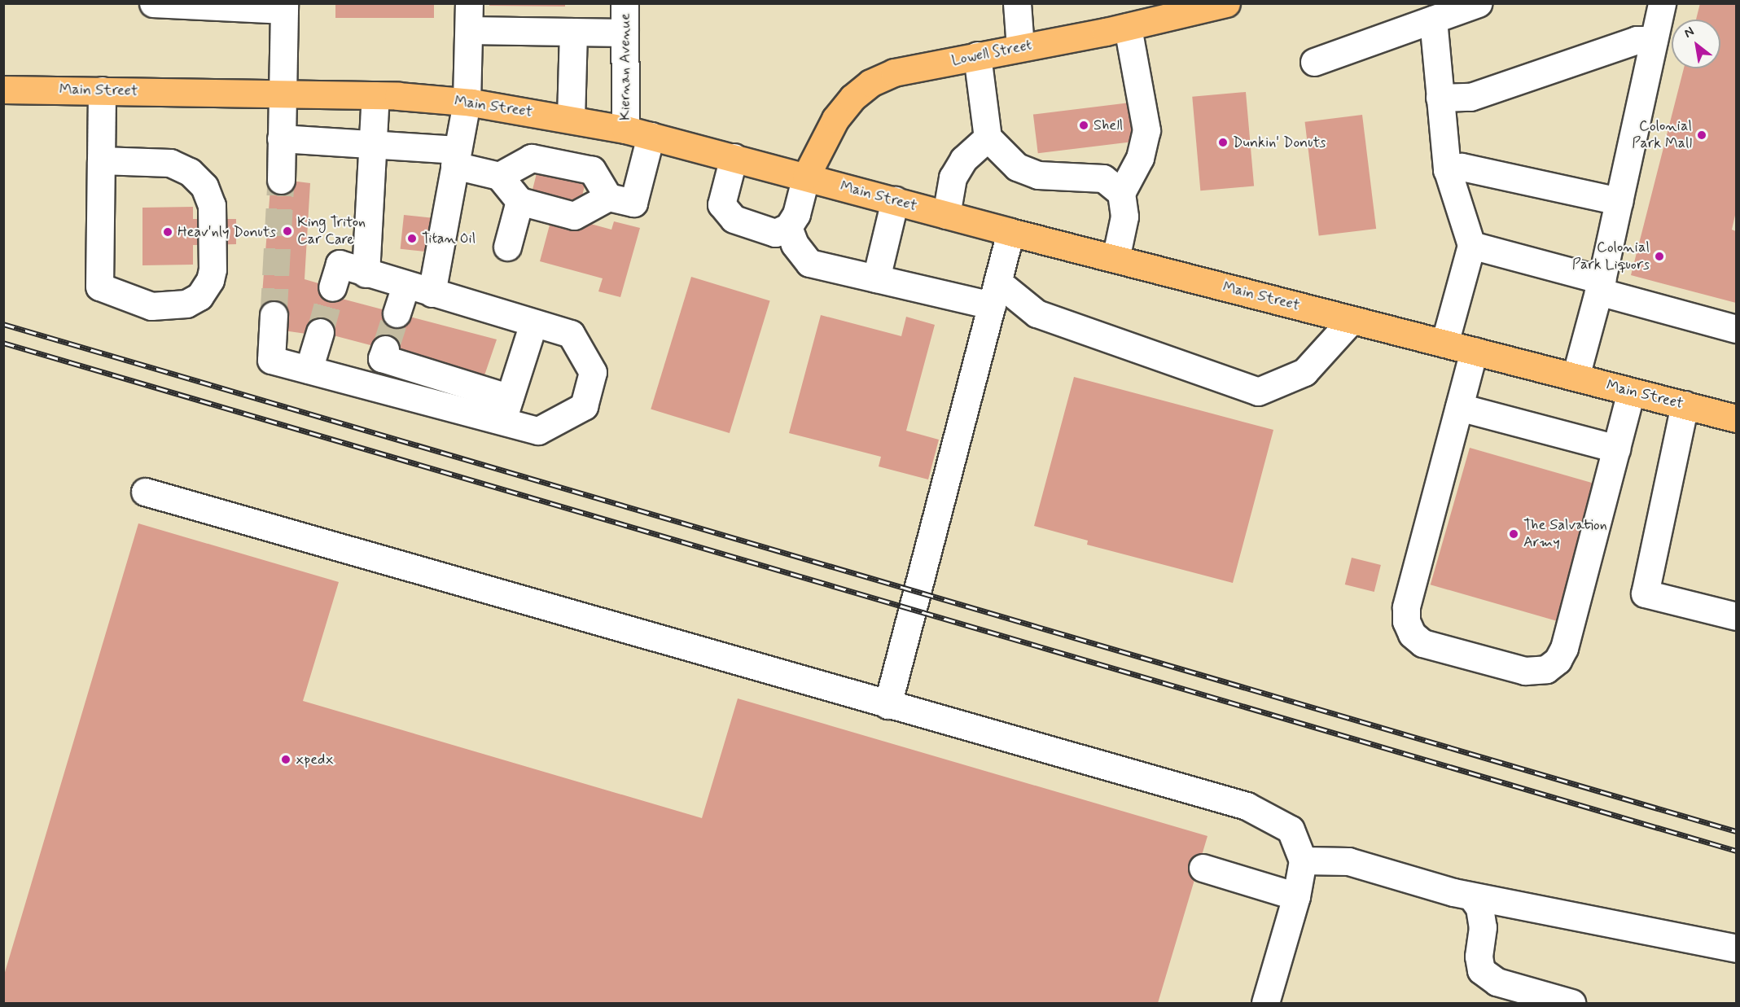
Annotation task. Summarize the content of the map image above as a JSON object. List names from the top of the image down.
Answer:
{
  "streets": {
    "main road": ["Lowell Street", "Main Street"],
    "street": ["Kiernan Avenue"]
  },
  "crossings": [
    ["Lowell Street", "Main Street"],
    ["Kiernan Avenue", "Main Street"]
  ],
  "places": [
    "Shell",
    "Colonial Park Mall",
    "Dunkin' Donuts",
    "King Triton Car Care",
    "Heav'nly Donuts",
    "Titan Oil",
    "Colonial Park Liquors",
    "The Salvation Army",
    "xpedx"
  ],
  "north": "top left"
}
